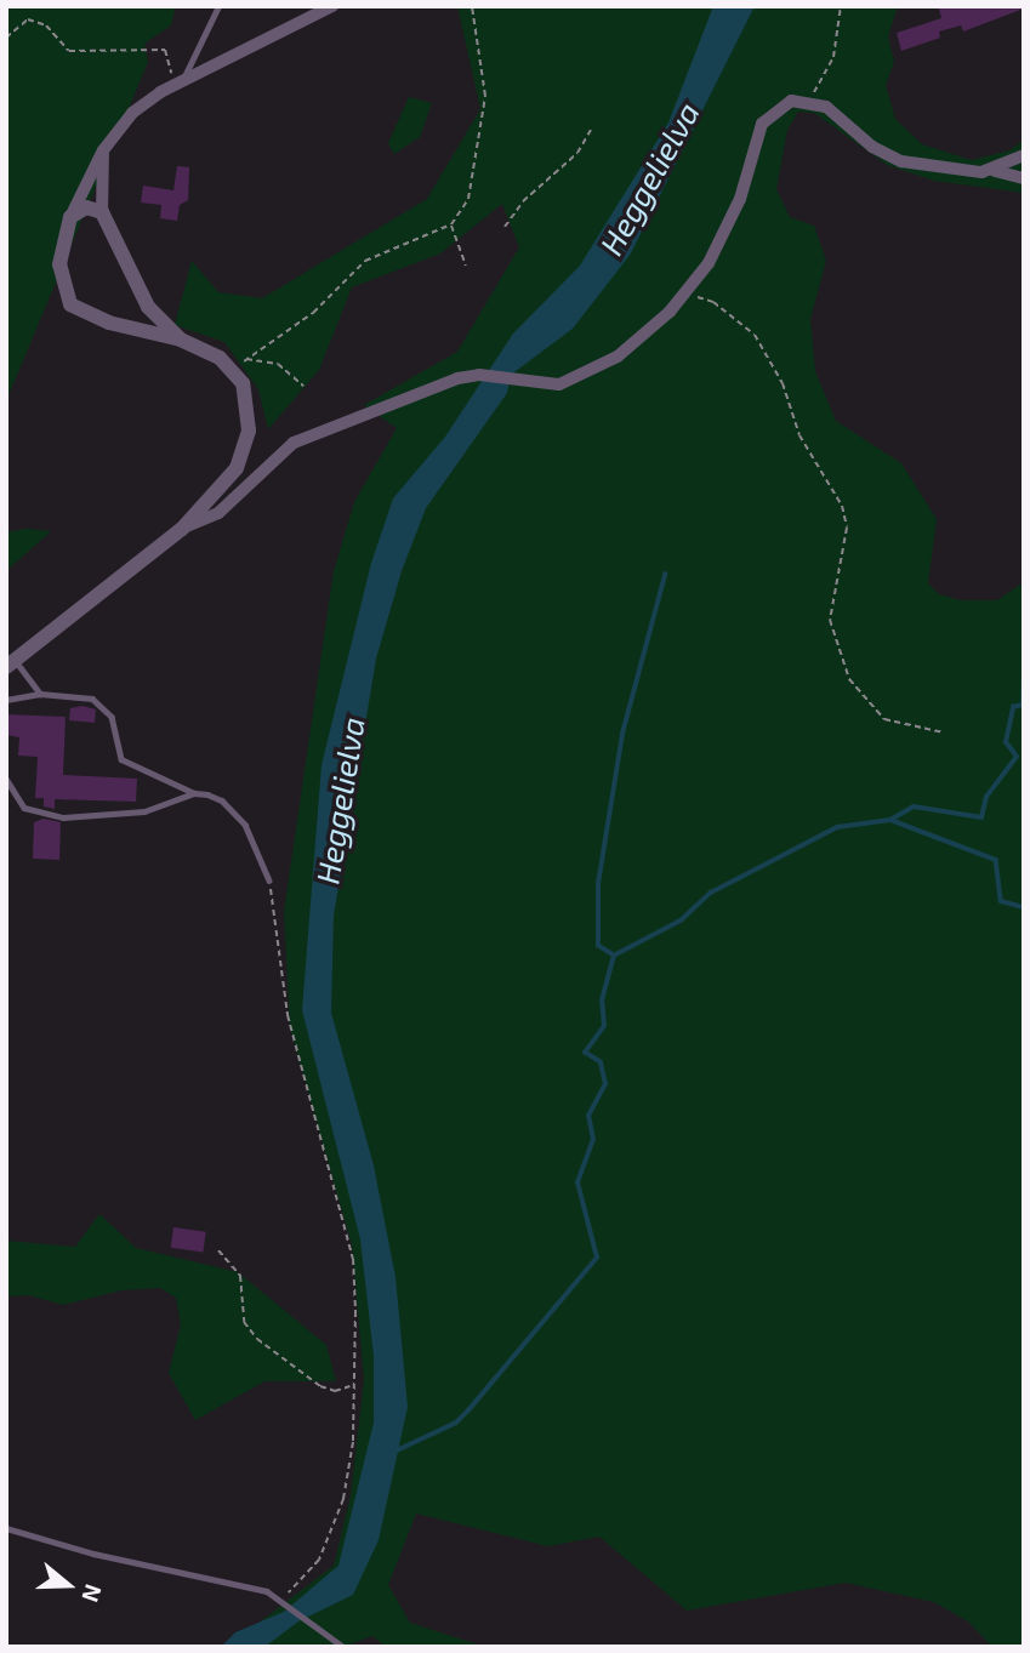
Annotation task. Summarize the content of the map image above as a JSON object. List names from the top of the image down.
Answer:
{
  "water": ["Heggelielva"],
  "north": "right"
}
